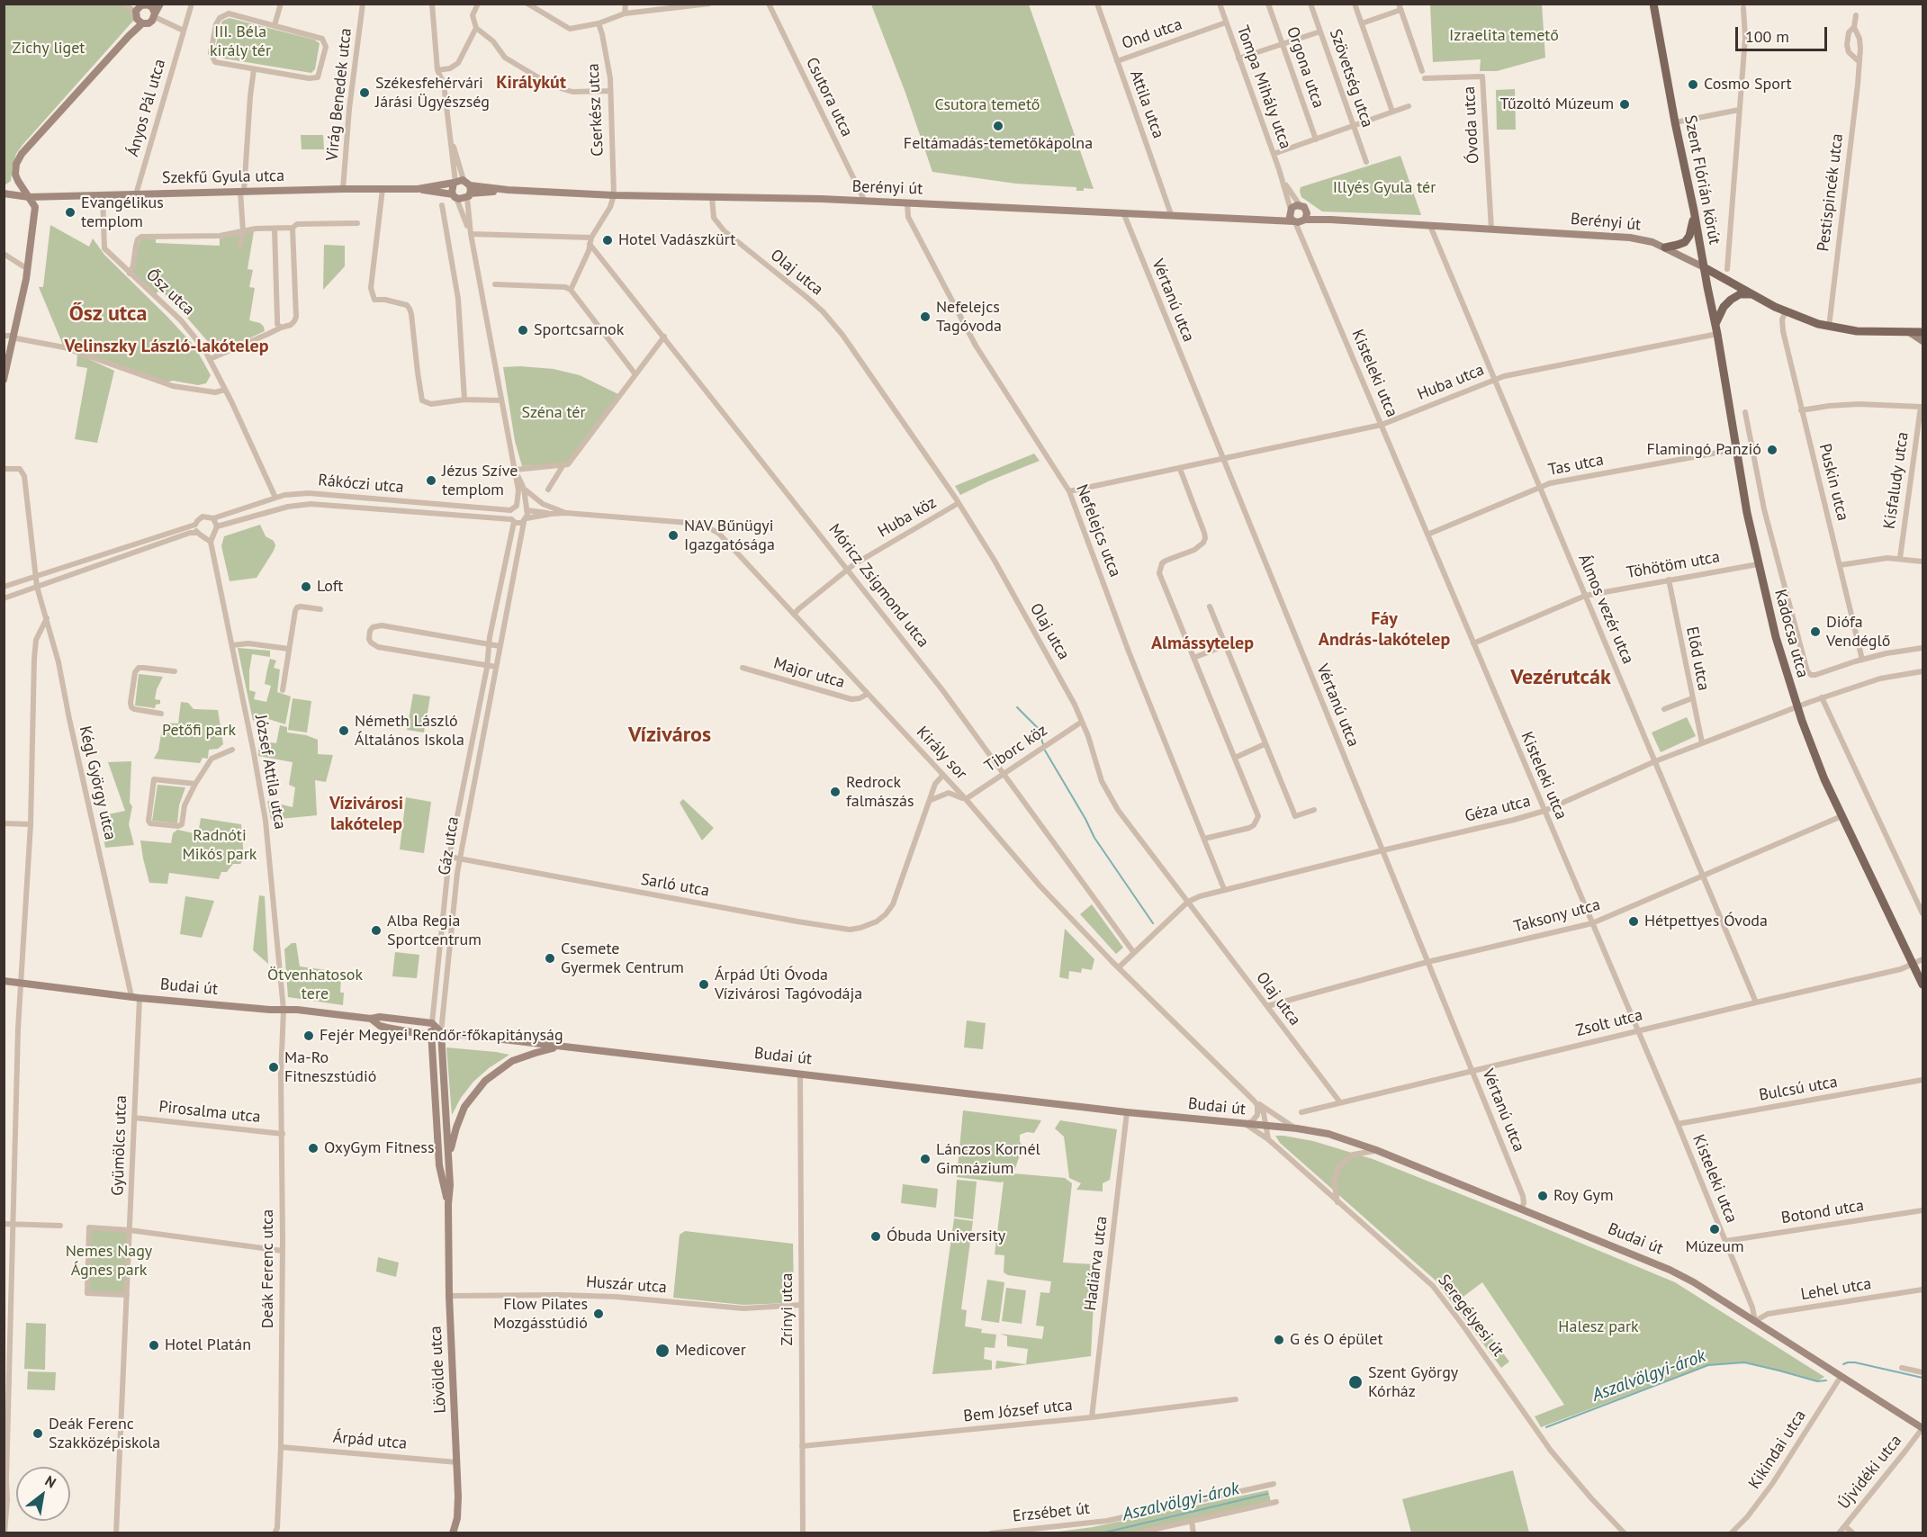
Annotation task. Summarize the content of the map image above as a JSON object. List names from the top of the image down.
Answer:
{
  "streets": {
    "main road": [
      "Szekfű Gyula utca",
      "Szent Flórián körút",
      "Berényi út",
      "Kadocsa utca",
      "Budai út",
      "Lövölde utca"
    ],
    "street": [
      "Ond utca",
      "Orgona utca",
      "Szövetség utca",
      "Tompa Mihály utca",
      "Virág Benedek utca",
      "Csutora utca",
      "Attila utca",
      "Ányos Pál utca",
      "Cserkész utca",
      "Óvoda utca",
      "Pestispincék utca",
      "Olaj utca",
      "Ősz utca",
      "Vértanú utca",
      "Kisteleki utca",
      "Huba utca",
      "Tas utca",
      "Kisfaludy utca",
      "Puskin utca",
      "Rákóczi utca",
      "Huba köz",
      "Nefelejcs utca",
      "Töhötöm utca",
      "Móricz Zsigmond utca",
      "Álmos vezér utca",
      "Előd utca",
      "Major utca",
      "Tiborc köz",
      "Király sor",
      "József Attila utca",
      "Kégl György utca",
      "Géza utca",
      "Gáz utca",
      "Sarló utca",
      "Taksony utca",
      "Zsolt utca",
      "Bulcsú utca",
      "Pirosalma utca",
      "Gyümölcs utca",
      "Botond utca",
      "Hadiárva utca",
      "Deák Ferenc utca",
      "Huszár utca",
      "Lehel utca",
      "Zrínyi utca",
      "Seregélyesi út",
      "Bem József utca",
      "Árpád utca",
      "Kikindai utca",
      "Újvidéki utca",
      "Erzsébet út"
    ]
  },
  "crossings": [
    ["Ond utca", "Tompa Mihály utca"],
    ["Ond utca", "Attila utca"],
    ["Tompa Mihály utca", "Berényi út"],
    ["Tompa Mihály utca", "Kisteleki utca"],
    ["Virág Benedek utca", "Szekfű Gyula utca"],
    ["Csutora utca", "Berényi út"],
    ["Attila utca", "Berényi út"],
    ["Ányos Pál utca", "Szekfű Gyula utca"],
    ["Cserkész utca", "Berényi út"],
    ["Óvoda utca", "Berényi út"],
    ["Szekfű Gyula utca", "Berényi út"],
    ["Szekfű Gyula utca", "Ősz utca"],
    ["Szent Flórián körút", "Berényi út"],
    ["Szent Flórián körút", "Kadocsa utca"],
    ["Berényi út", "Pestispincék utca"],
    ["Berényi út", "Olaj utca"],
    ["Berényi út", "Vértanú utca"],
    ["Berényi út", "Kisteleki utca"],
    ["Berényi út", "Puskin utca"],
    ["Berényi út", "Nefelejcs utca"],
    ["Berényi út", "Álmos vezér utca"],
    ["Berényi út", "Kadocsa utca"],
    ["Olaj utca", "Huba köz"],
    ["Olaj utca", "Tiborc köz"],
    ["Olaj utca", "Géza utca"],
    ["Olaj utca", "Taksony utca"],
    ["Olaj utca", "Zsolt utca"],
    ["Ősz utca", "Rákóczi utca"],
    ["Vértanú utca", "Huba utca"],
    ["Vértanú utca", "Géza utca"],
    ["Vértanú utca", "Taksony utca"],
    ["Vértanú utca", "Budai út"],
    ["Vértanú utca", "Zsolt utca"],
    ["Kisteleki utca", "Huba utca"],
    ["Kisteleki utca", "Tas utca"],
    ["Kisteleki utca", "Töhötöm utca"],
    ["Kisteleki utca", "Géza utca"],
    ["Kisteleki utca", "Taksony utca"],
    ["Kisteleki utca", "Budai út"],
    ["Kisteleki utca", "Zsolt utca"],
    ["Kisteleki utca", "Bulcsú utca"],
    ["Kisteleki utca", "Botond utca"],
    ["Kisteleki utca", "Lehel utca"],
    ["Huba utca", "Nefelejcs utca"],
    ["Huba utca", "Álmos vezér utca"],
    ["Huba utca", "Kadocsa utca"],
    ["Tas utca", "Álmos vezér utca"],
    ["Tas utca", "Kadocsa utca"],
    ["Puskin utca", "Kadocsa utca"],
    ["Rákóczi utca", "Király sor"],
    ["Rákóczi utca", "Kégl György utca"],
    ["Rákóczi utca", "Gáz utca"],
    ["Huba köz", "Móricz Zsigmond utca"],
    ["Huba köz", "Király sor"],
    ["Nefelejcs utca", "Géza utca"],
    ["Töhötöm utca", "Álmos vezér utca"],
    ["Töhötöm utca", "Kadocsa utca"],
    ["Töhötöm utca", "Előd utca"],
    ["Móricz Zsigmond utca", "Tiborc köz"],
    ["Móricz Zsigmond utca", "Géza utca"],
    ["Álmos vezér utca", "Géza utca"],
    ["Álmos vezér utca", "Taksony utca"],
    ["Álmos vezér utca", "Zsolt utca"],
    ["Kadocsa utca", "Géza utca"],
    ["Kadocsa utca", "Taksony utca"],
    ["Kadocsa utca", "Zsolt utca"],
    ["Előd utca", "Géza utca"],
    ["Major utca", "Király sor"],
    ["Tiborc köz", "Király sor"],
    ["Király sor", "Géza utca"],
    ["Király sor", "Gáz utca"],
    ["Király sor", "Budai út"],
    ["József Attila utca", "Budai út"],
    ["József Attila utca", "Deák Ferenc utca"],
    ["Kégl György utca", "Budai út"],
    ["Kégl György utca", "Gyümölcs utca"],
    ["Gáz utca", "Sarló utca"],
    ["Gáz utca", "Budai út"],
    ["Gáz utca", "Lövölde utca"],
    ["Budai út", "Gyümölcs utca"],
    ["Budai út", "Hadiárva utca"],
    ["Budai út", "Deák Ferenc utca"],
    ["Budai út", "Lehel utca"],
    ["Budai út", "Zrínyi utca"],
    ["Budai út", "Seregélyesi út"],
    ["Budai út", "Lövölde utca"],
    ["Budai út", "Kikindai utca"],
    ["Budai út", "Újvidéki utca"],
    ["Pirosalma utca", "Gyümölcs utca"],
    ["Pirosalma utca", "Deák Ferenc utca"],
    ["Hadiárva utca", "Bem József utca"],
    ["Deák Ferenc utca", "Árpád utca"],
    ["Huszár utca", "Zrínyi utca"],
    ["Huszár utca", "Lövölde utca"],
    ["Zrínyi utca", "Bem József utca"],
    ["Lövölde utca", "Árpád utca"]
  ],
  "districts": [
    "Királykút",
    "Ősz utca",
    "Velinszky László-lakótelep",
    "Fáy András-lakótelep",
    "Almássytelep",
    "Vezérutcák",
    "Víziváros",
    "Vízivárosi lakótelep"
  ],
  "water": ["Aszalvölgyi-árok"],
  "parks": [
    "III. Béla király tér",
    "Izraelita temető",
    "Zichy liget",
    "Csutora temető",
    "Illyés Gyula tér",
    "Széna tér",
    "Petőfi park",
    "Radnóti Mikós park",
    "Ötvenhatosok tere",
    "Nemes Nagy Ágnes park",
    "Halesz park"
  ],
  "places": [
    "Cosmo Sport",
    "Székesfehérvári Járási Ügyészség",
    "Tűzoltó Múzeum",
    "Feltámadás-temetőkápolna",
    "Evangélikus templom",
    "Hotel Vadászkürt",
    "Nefelejcs Tagóvoda",
    "Sportcsarnok",
    "Flamingó Panzió",
    "Jézus Szíve templom",
    "NAV Bűnügyi Igazgatósága",
    "Loft",
    "Diófa Vendéglő",
    "Németh László Általános Iskola",
    "Redrock falmászás",
    "Hétpettyes Óvoda",
    "Alba Regia Sportcentrum",
    "Csemete Gyermek Centrum",
    "Árpád Úti Óvoda Vízivárosi Tagóvodája",
    "Fejér Megyei Rendőr-főkapitányság",
    "Ma-Ro Fitneszstúdió",
    "OxyGym Fitness",
    "Lánczos Kornél Gimnázium",
    "Roy Gym",
    "Múzeum",
    "Óbuda University",
    "Flow Pilates Mozgásstúdió",
    "G és O épület",
    "Hotel Platán",
    "Medicover",
    "Szent György Kórház",
    "Deák Ferenc Szakközépiskola"
  ],
  "scale_bar": "100 m",
  "north": "top right"
}
